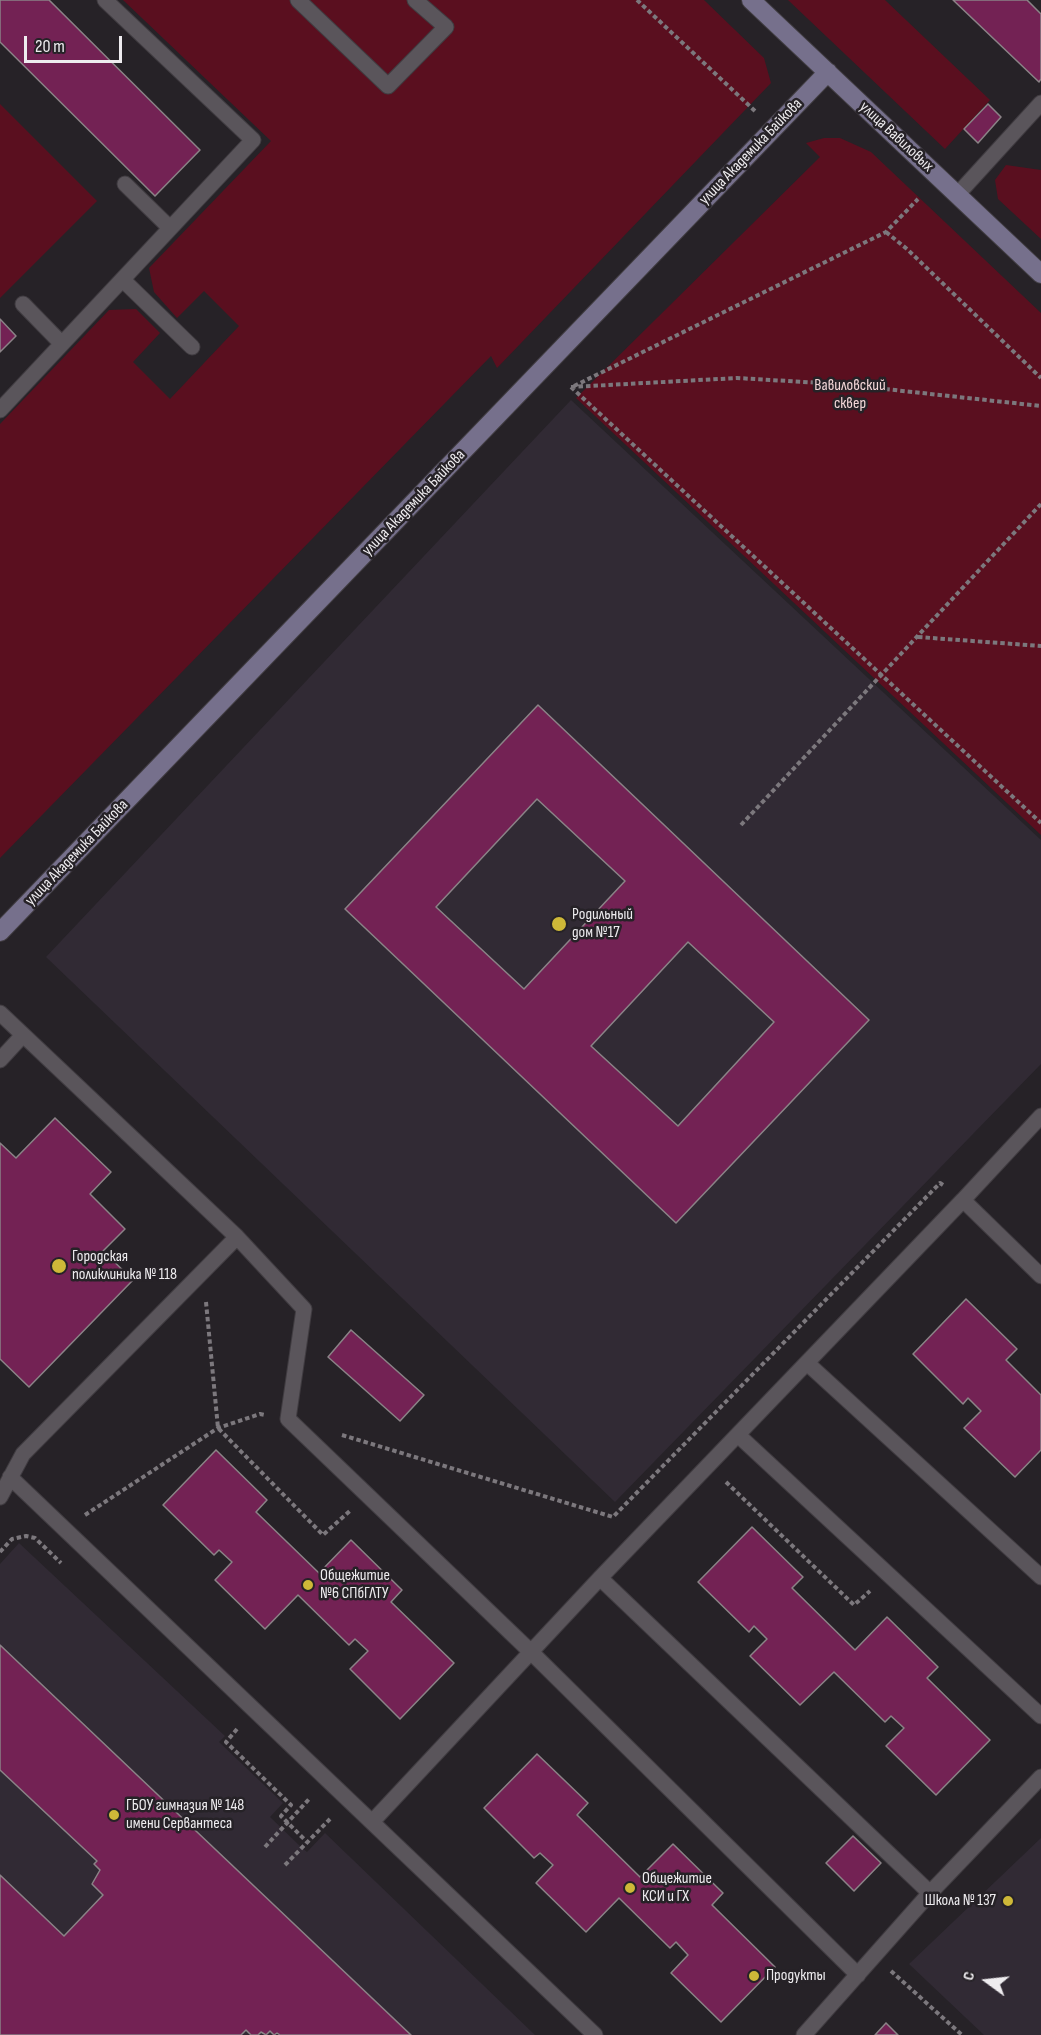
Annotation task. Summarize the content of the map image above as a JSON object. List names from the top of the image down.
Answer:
{
  "streets": {
    "street": ["улица Вавиловых", "улица Академика Байкова"]
  },
  "crossings": [
    ["улица Вавиловых", "улица Академика Байкова"]
  ],
  "parks": ["Вавиловский сквер"],
  "places": [
    "Родильный дом №17",
    "Городская поликлиника № 118",
    "Общежитие №6 СПбГЛТУ",
    "ГБОУ гимназия № 148 имени Сервантеса",
    "Общежитие КСИ и ГХ",
    "Школа № 137",
    "Продукты"
  ],
  "scale_bar": "20 m",
  "north": "left"
}
